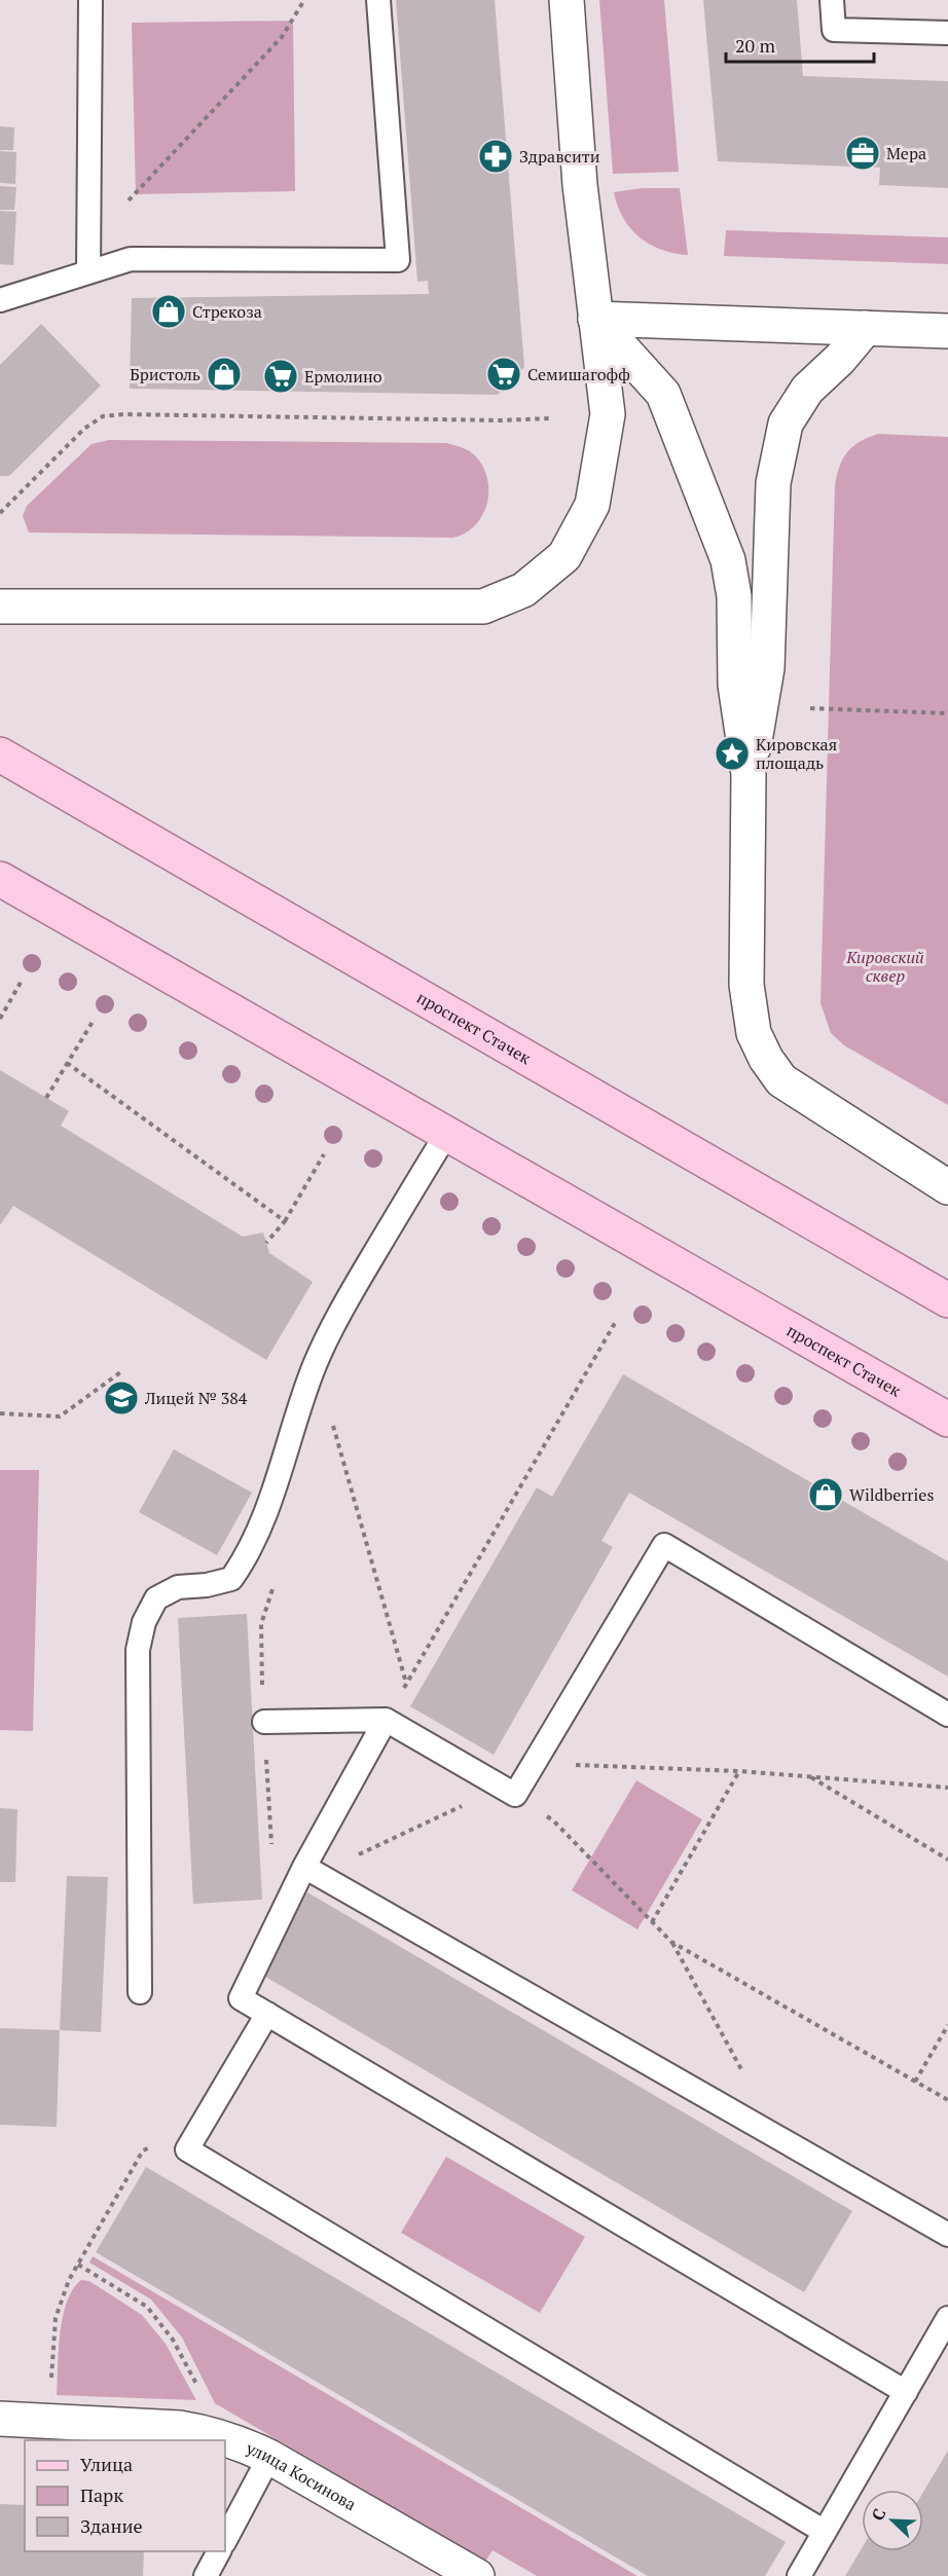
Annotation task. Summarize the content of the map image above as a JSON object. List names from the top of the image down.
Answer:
{
  "streets": {
    "main road": ["проспект Стачек"],
    "street": ["улица Косинова"]
  },
  "parks": ["Кировский сквер"],
  "places": {
    "office": ["Мера"],
    "pharmacy": ["Здравсити"],
    "shop": ["Стрекоза", "Бристоль", "Wildberries"],
    "supermarket": ["Семишагофф", "Ермолино"],
    "place": ["Кировская площадь"],
    "school or university": ["Лицей № 384"]
  },
  "legend": ["Улица", "Парк", "Здание"],
  "scale_bar": "20 m",
  "north": "top left"
}
